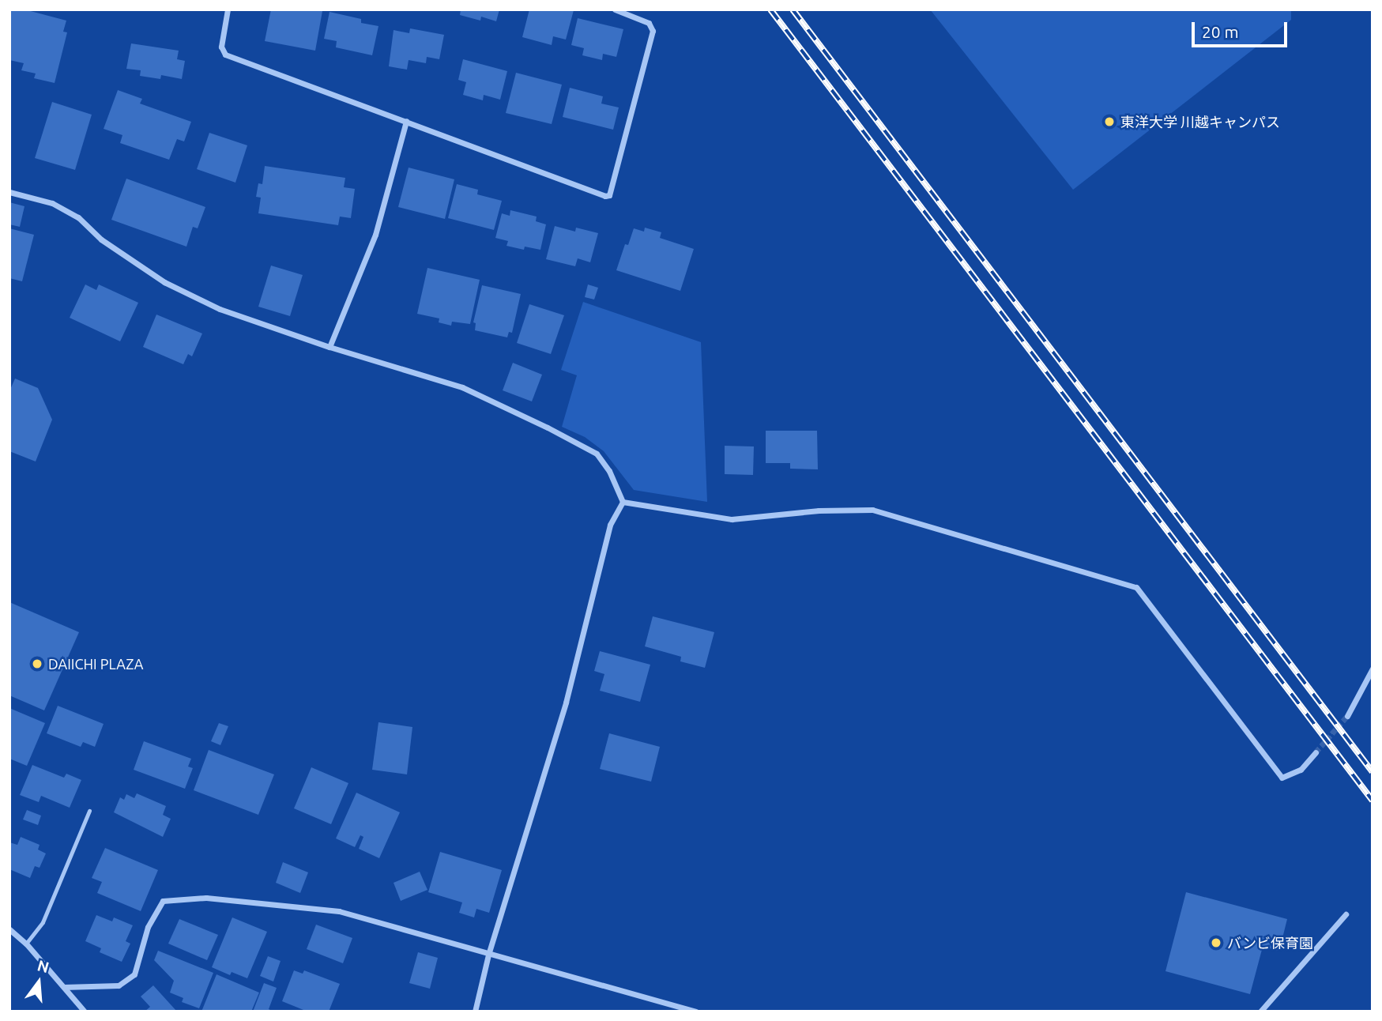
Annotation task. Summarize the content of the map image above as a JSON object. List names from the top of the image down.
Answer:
{
  "places": ["東洋大学 川越キャンパス", "DAIICHI PLAZA", "バンビ保育園"],
  "scale_bar": "20 m",
  "north": "top"
}
